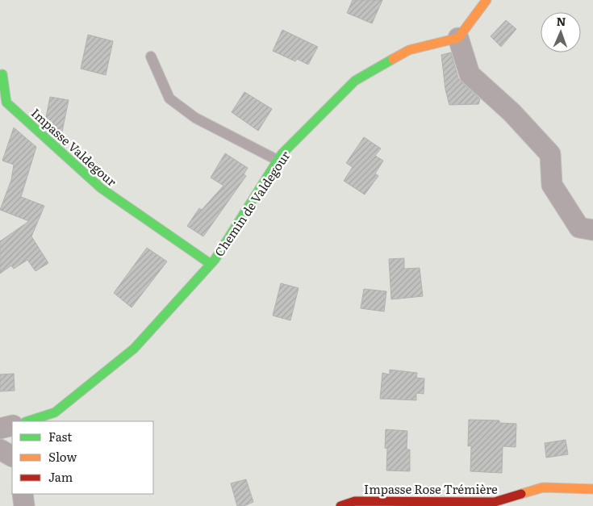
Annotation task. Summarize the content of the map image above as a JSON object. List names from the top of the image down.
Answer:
{
  "streets": {
    "street": ["Impasse Valdegour", "Chemin de Valdegour", "Impasse Rose Trémière"]
  },
  "crossings": [
    ["Impasse Valdegour", "Chemin de Valdegour"]
  ],
  "legend": ["Fast", "Slow", "Jam"],
  "north": "top"
}
